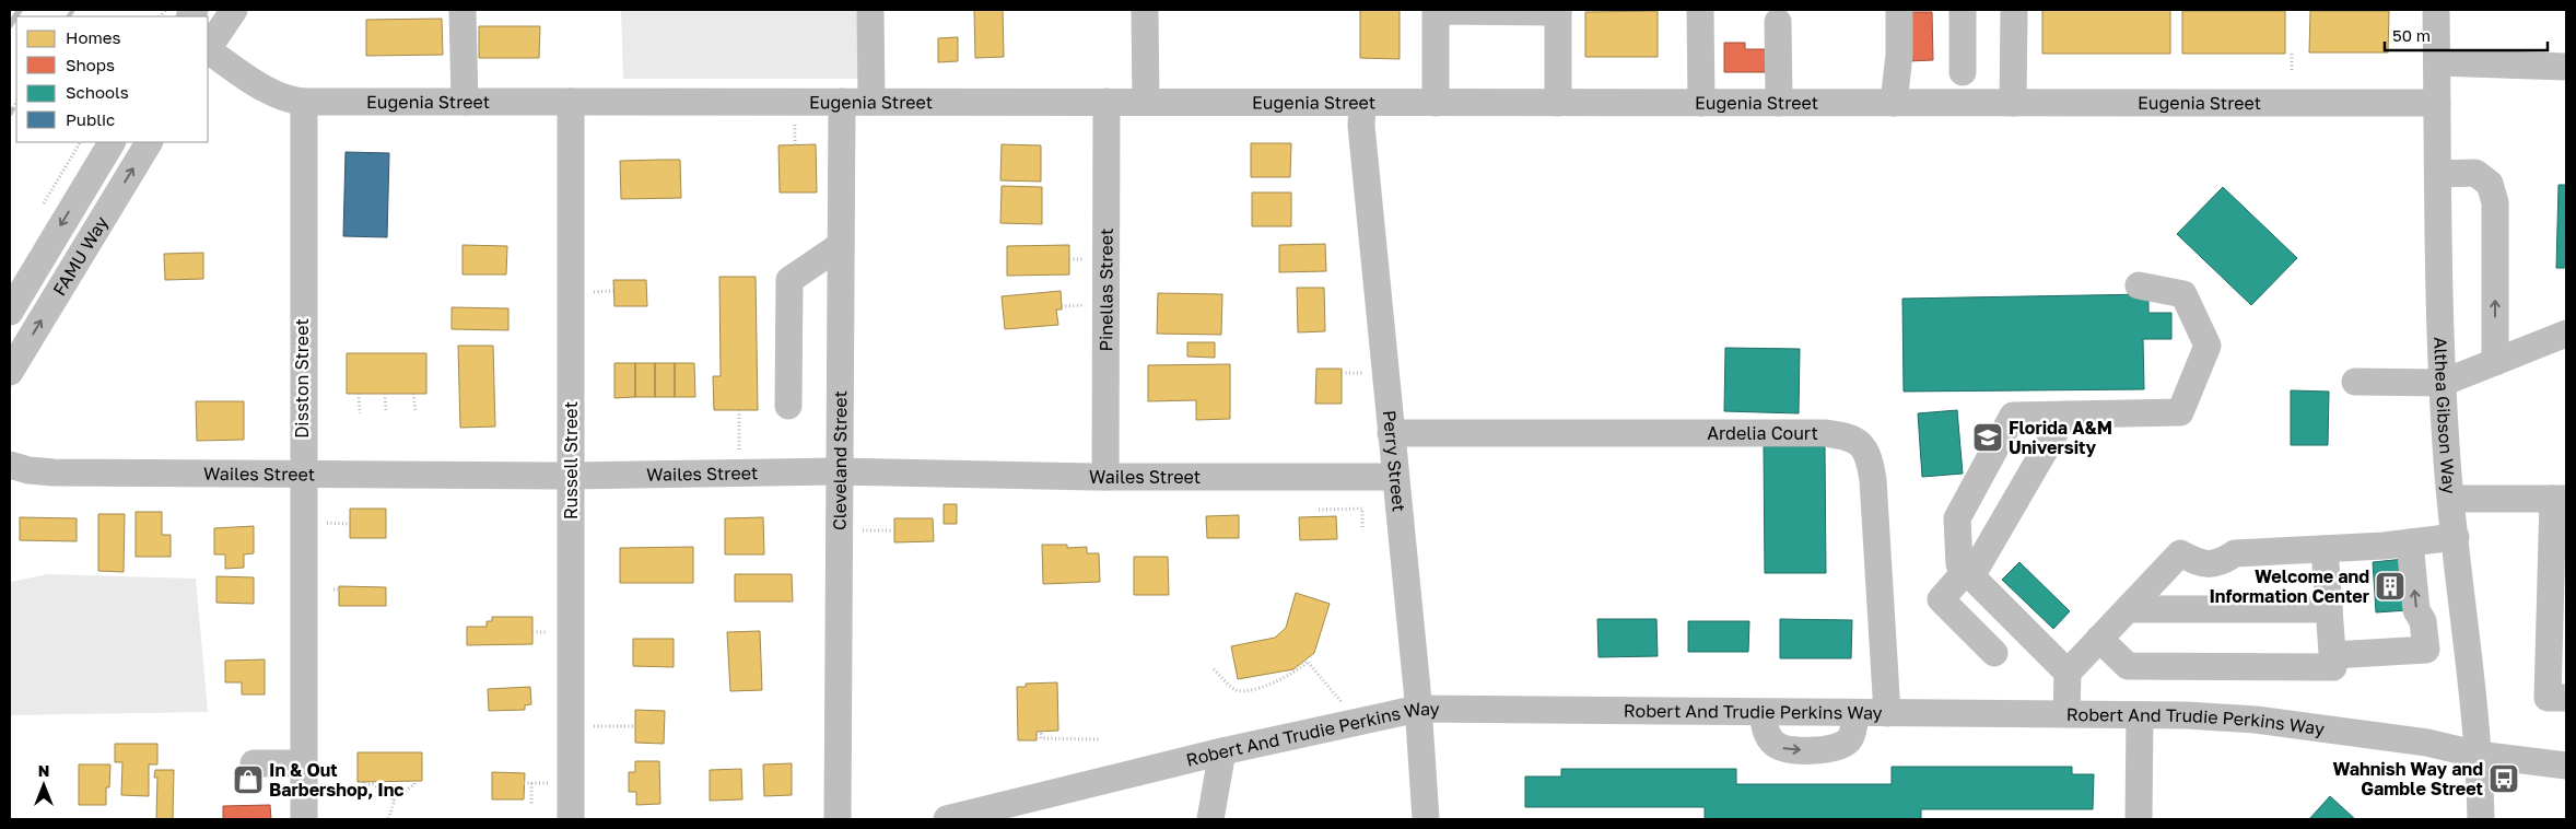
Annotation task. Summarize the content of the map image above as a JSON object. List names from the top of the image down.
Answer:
{
  "streets": {
    "street": [
      "Eugenia Street",
      "FAMU Way",
      "Pinellas Street",
      "Disston Street",
      "Althea Gibson Way",
      "Ardelia Court",
      "Russell Street",
      "Cleveland Street",
      "Perry Street",
      "Wailes Street",
      "Robert And Trudie Perkins Way"
    ]
  },
  "crossings": [
    ["Eugenia Street", "Pinellas Street"],
    ["Eugenia Street", "Disston Street"],
    ["Eugenia Street", "Althea Gibson Way"],
    ["Eugenia Street", "Russell Street"],
    ["Eugenia Street", "Cleveland Street"],
    ["Eugenia Street", "Perry Street"],
    ["Pinellas Street", "Wailes Street"],
    ["Disston Street", "Wailes Street"],
    ["Althea Gibson Way", "Robert And Trudie Perkins Way"],
    ["Ardelia Court", "Perry Street"],
    ["Ardelia Court", "Robert And Trudie Perkins Way"],
    ["Russell Street", "Wailes Street"],
    ["Cleveland Street", "Wailes Street"],
    ["Perry Street", "Wailes Street"],
    ["Perry Street", "Robert And Trudie Perkins Way"]
  ],
  "places": {
    "school or university": ["Florida A&M University"],
    "building": ["Welcome and Information Center"],
    "bus stop": ["Wahnish Way and Gamble Street"],
    "shop": ["In & Out Barbershop, Inc"]
  },
  "legend": [
    "Homes",
    "Shops",
    "Schools",
    "Public"
  ],
  "scale_bar": "50 m",
  "north": "top"
}
